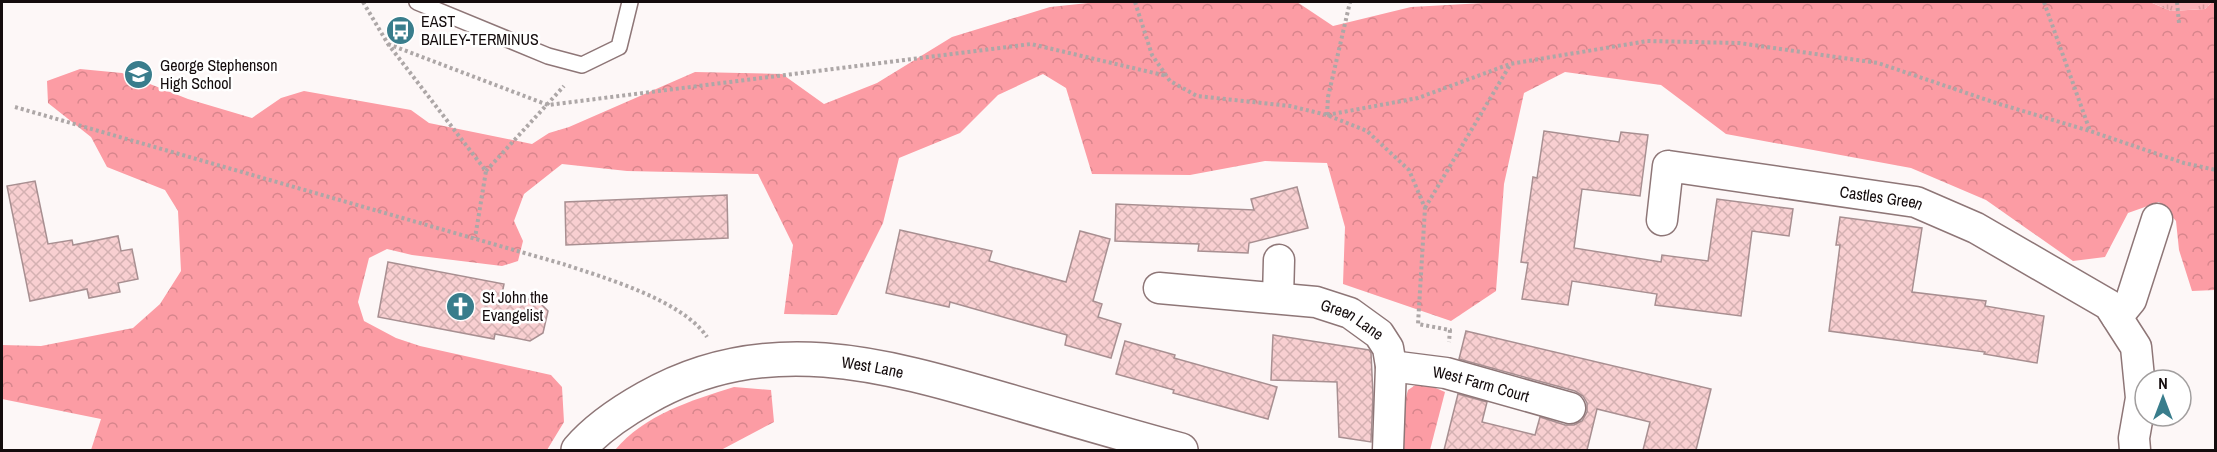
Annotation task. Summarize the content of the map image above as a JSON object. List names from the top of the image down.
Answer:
{
  "streets": {
    "street": [
      "Castles Green",
      "Green Lane",
      "West Lane",
      "West Farm Court"
    ]
  },
  "crossings": [
    ["Green Lane", "West Farm Court"]
  ],
  "places": {
    "bus stop": ["EAST BAILEY-TERMINUS"],
    "school or university": ["George Stephenson High School"],
    "church": ["St John the Evangelist"]
  },
  "north": "top"
}
